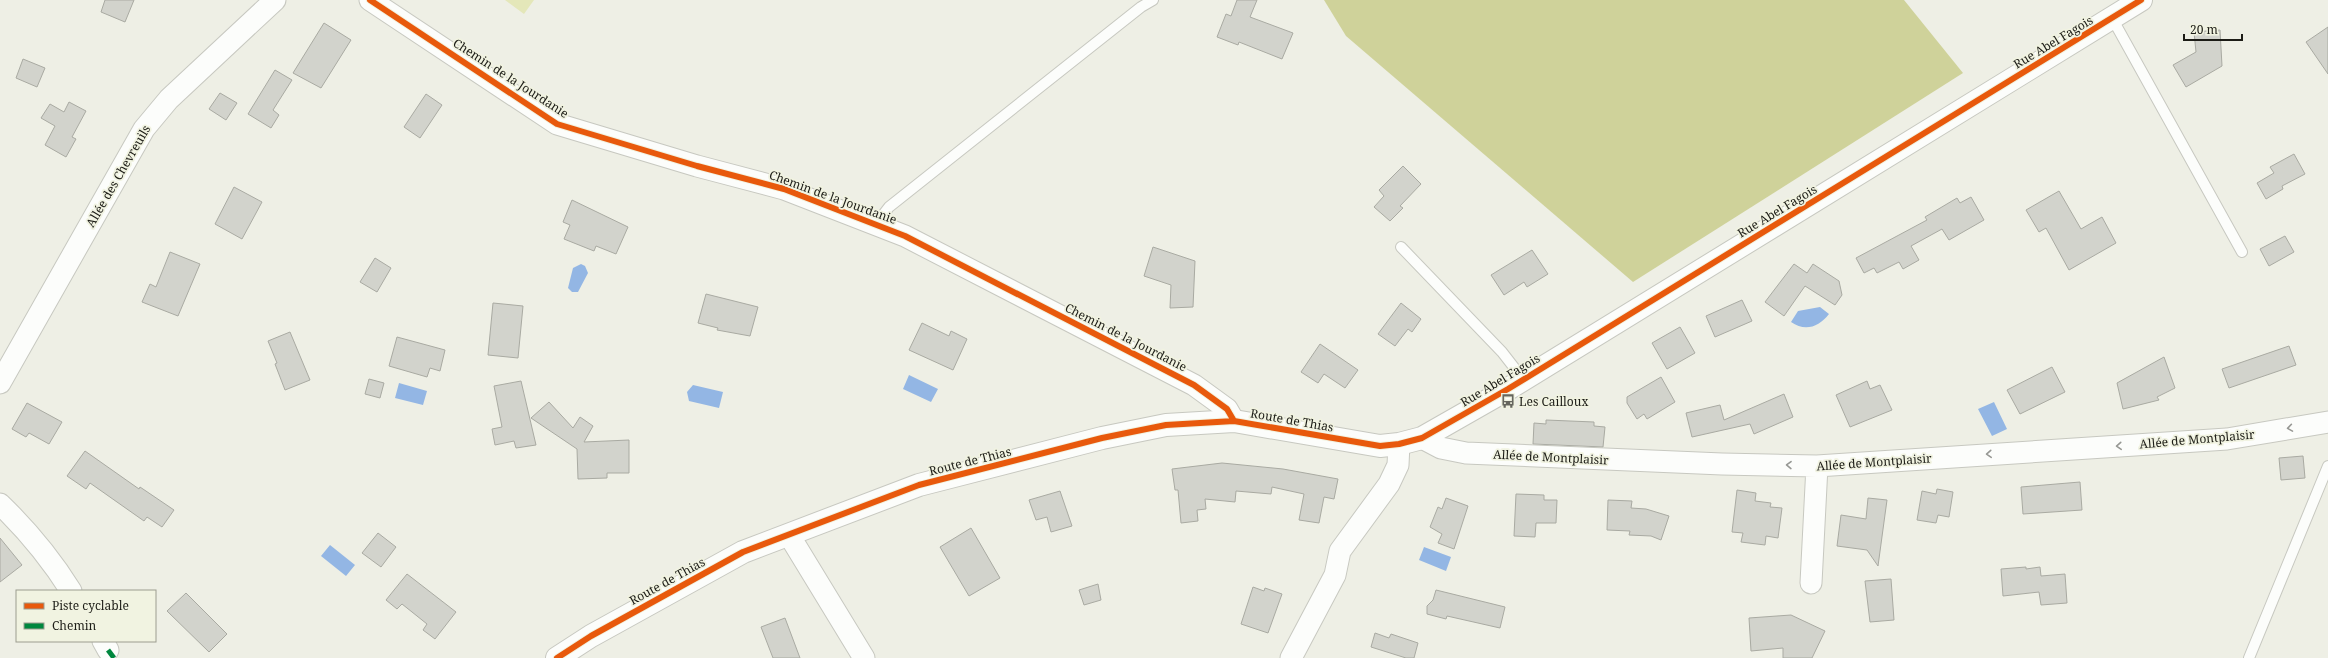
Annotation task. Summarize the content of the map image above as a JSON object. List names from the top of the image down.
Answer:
{
  "streets": {
    "street": [
      "Rue Abel Fagois",
      "Chemin de la Jourdanie",
      "Allée des Chevreuils",
      "Route de Thias",
      "Allée de Montplaisir"
    ]
  },
  "crossings": [
    ["Rue Abel Fagois", "Route de Thias"],
    ["Rue Abel Fagois", "Allée de Montplaisir"],
    ["Chemin de la Jourdanie", "Route de Thias"],
    ["Route de Thias", "Allée de Montplaisir"]
  ],
  "one_way": ["Allée de Montplaisir"],
  "places": {
    "bus stop": ["Les Cailloux"]
  },
  "legend": ["Piste cyclable", "Chemin"],
  "scale_bar": "20 m"
}
